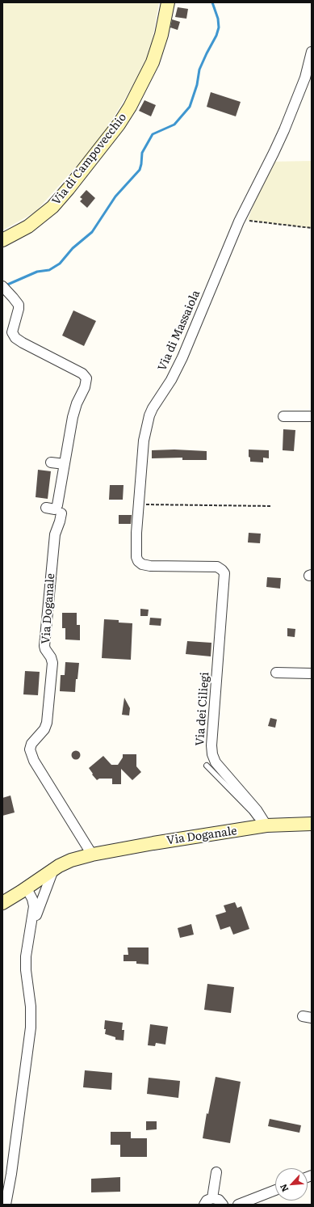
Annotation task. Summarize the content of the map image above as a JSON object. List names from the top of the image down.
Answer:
{
  "streets": {
    "main road": ["Via di Campovecchio", "Via Doganale"],
    "street": ["Via di Massaiola", "Via dei Ciliegi"]
  },
  "crossings": [
    ["Via di Massaiola", "Via dei Ciliegi"],
    ["Via Doganale", "Via dei Ciliegi"]
  ],
  "north": "bottom left"
}
